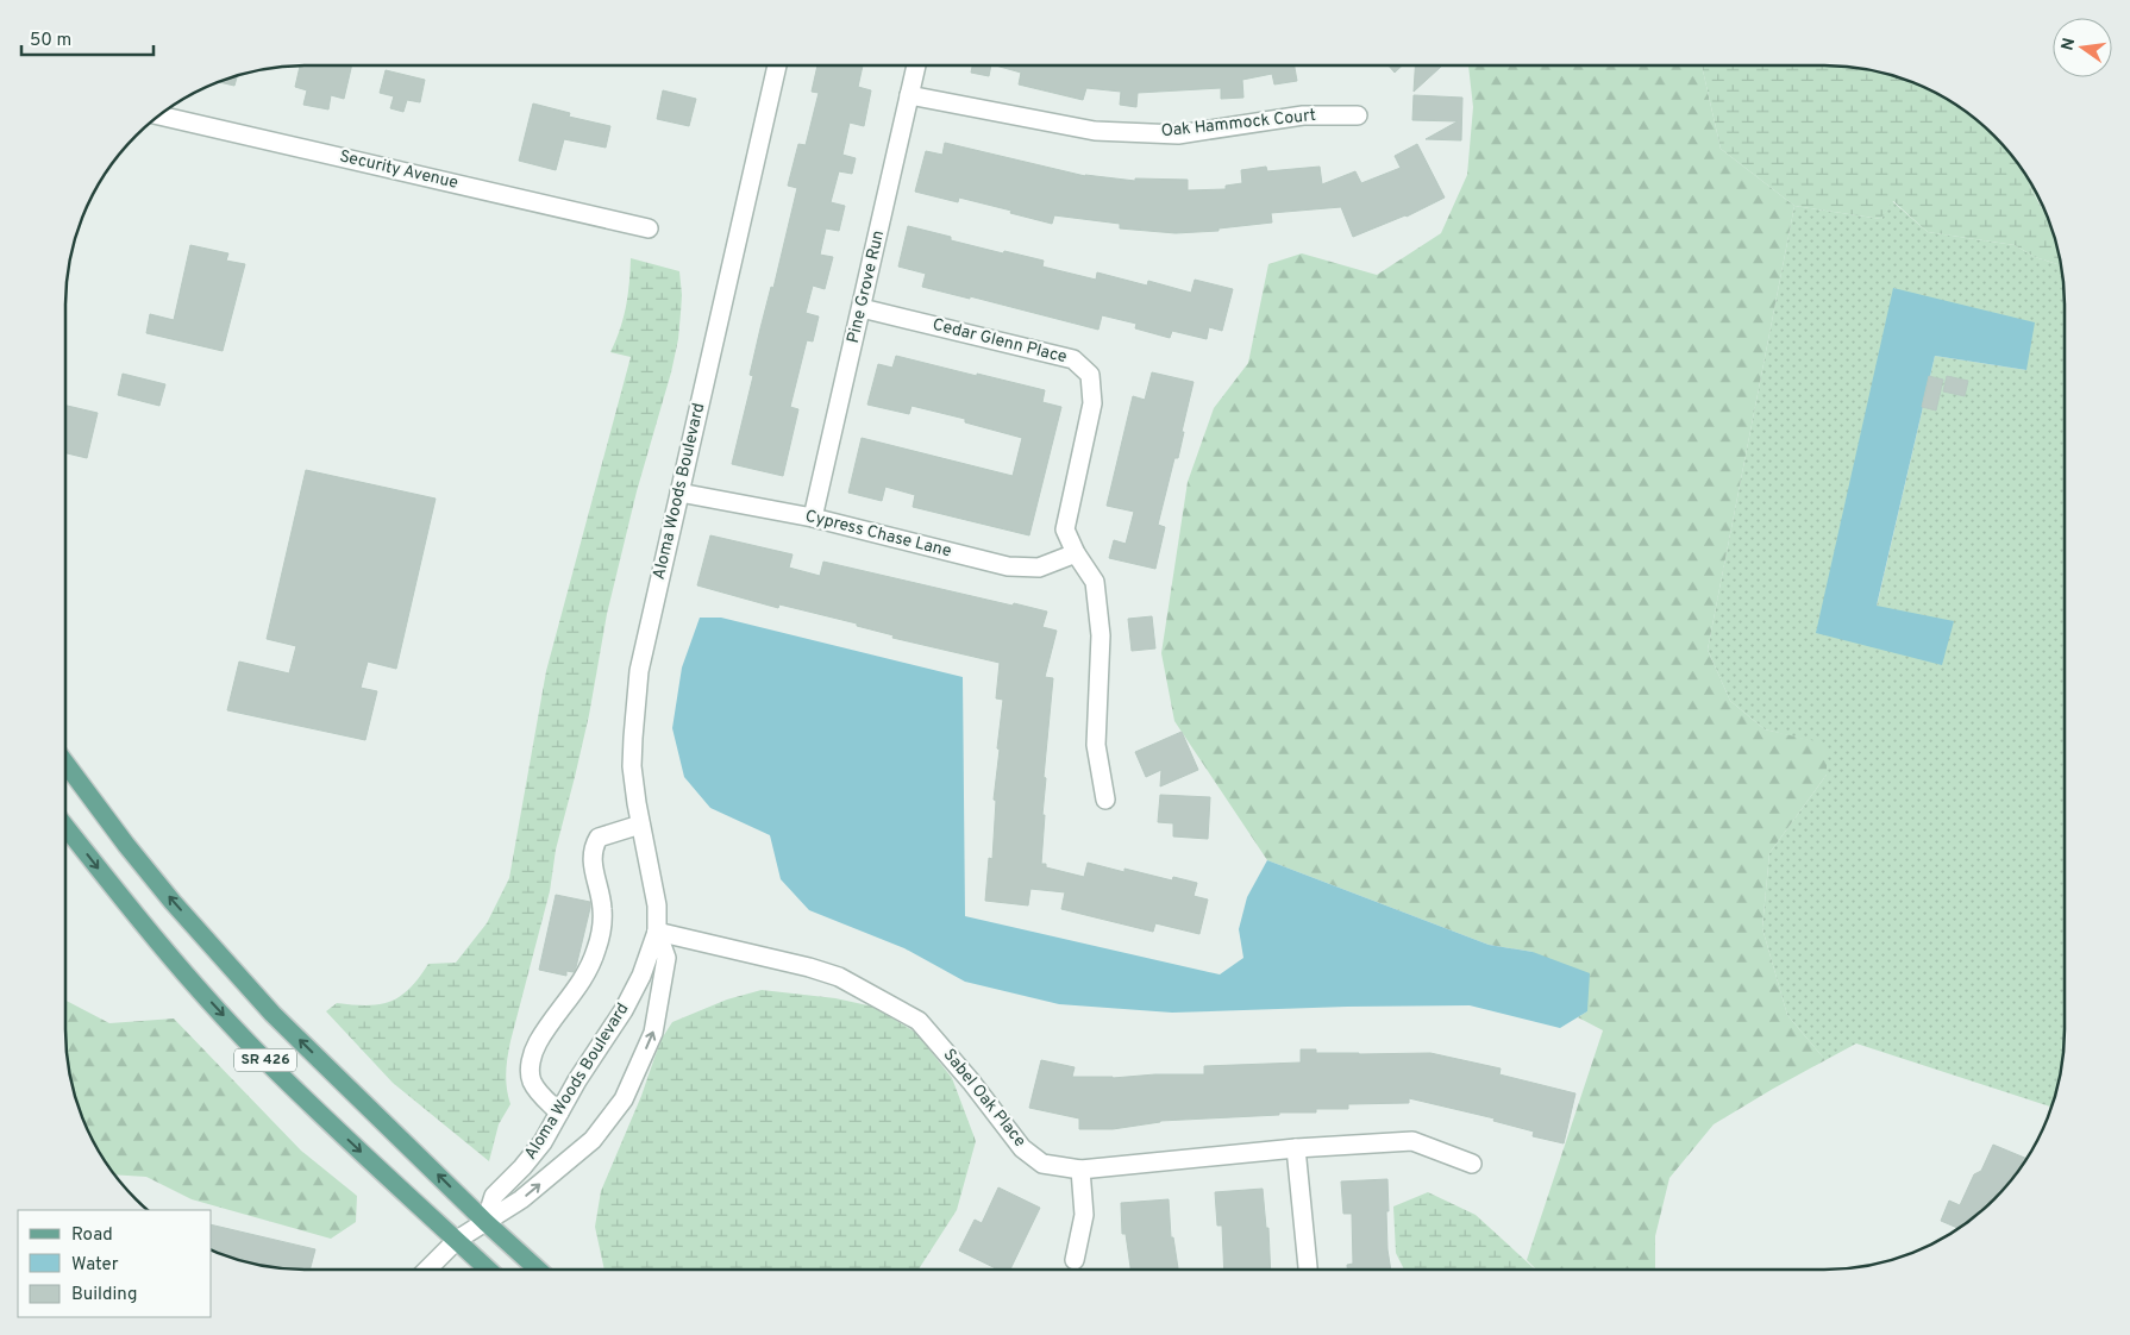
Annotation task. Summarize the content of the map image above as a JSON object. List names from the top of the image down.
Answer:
{
  "streets": {
    "main road": ["SR 426"],
    "street": [
      "Oak Hammock Court",
      "Security Avenue",
      "Pine Grove Run",
      "Cedar Glenn Place",
      "Aloma Woods Boulevard",
      "Cypress Chase Lane",
      "Sabel Oak Place"
    ]
  },
  "crossings": [
    ["Oak Hammock Court", "Pine Grove Run"],
    ["Pine Grove Run", "Cedar Glenn Place"],
    ["Pine Grove Run", "Cypress Chase Lane"],
    ["Cedar Glenn Place", "Cypress Chase Lane"],
    ["Aloma Woods Boulevard", "Cypress Chase Lane"],
    ["Aloma Woods Boulevard", "SR 426"],
    ["Aloma Woods Boulevard", "Sabel Oak Place"]
  ],
  "legend": ["Road", "Water", "Building"],
  "scale_bar": "50 m",
  "north": "left"
}
